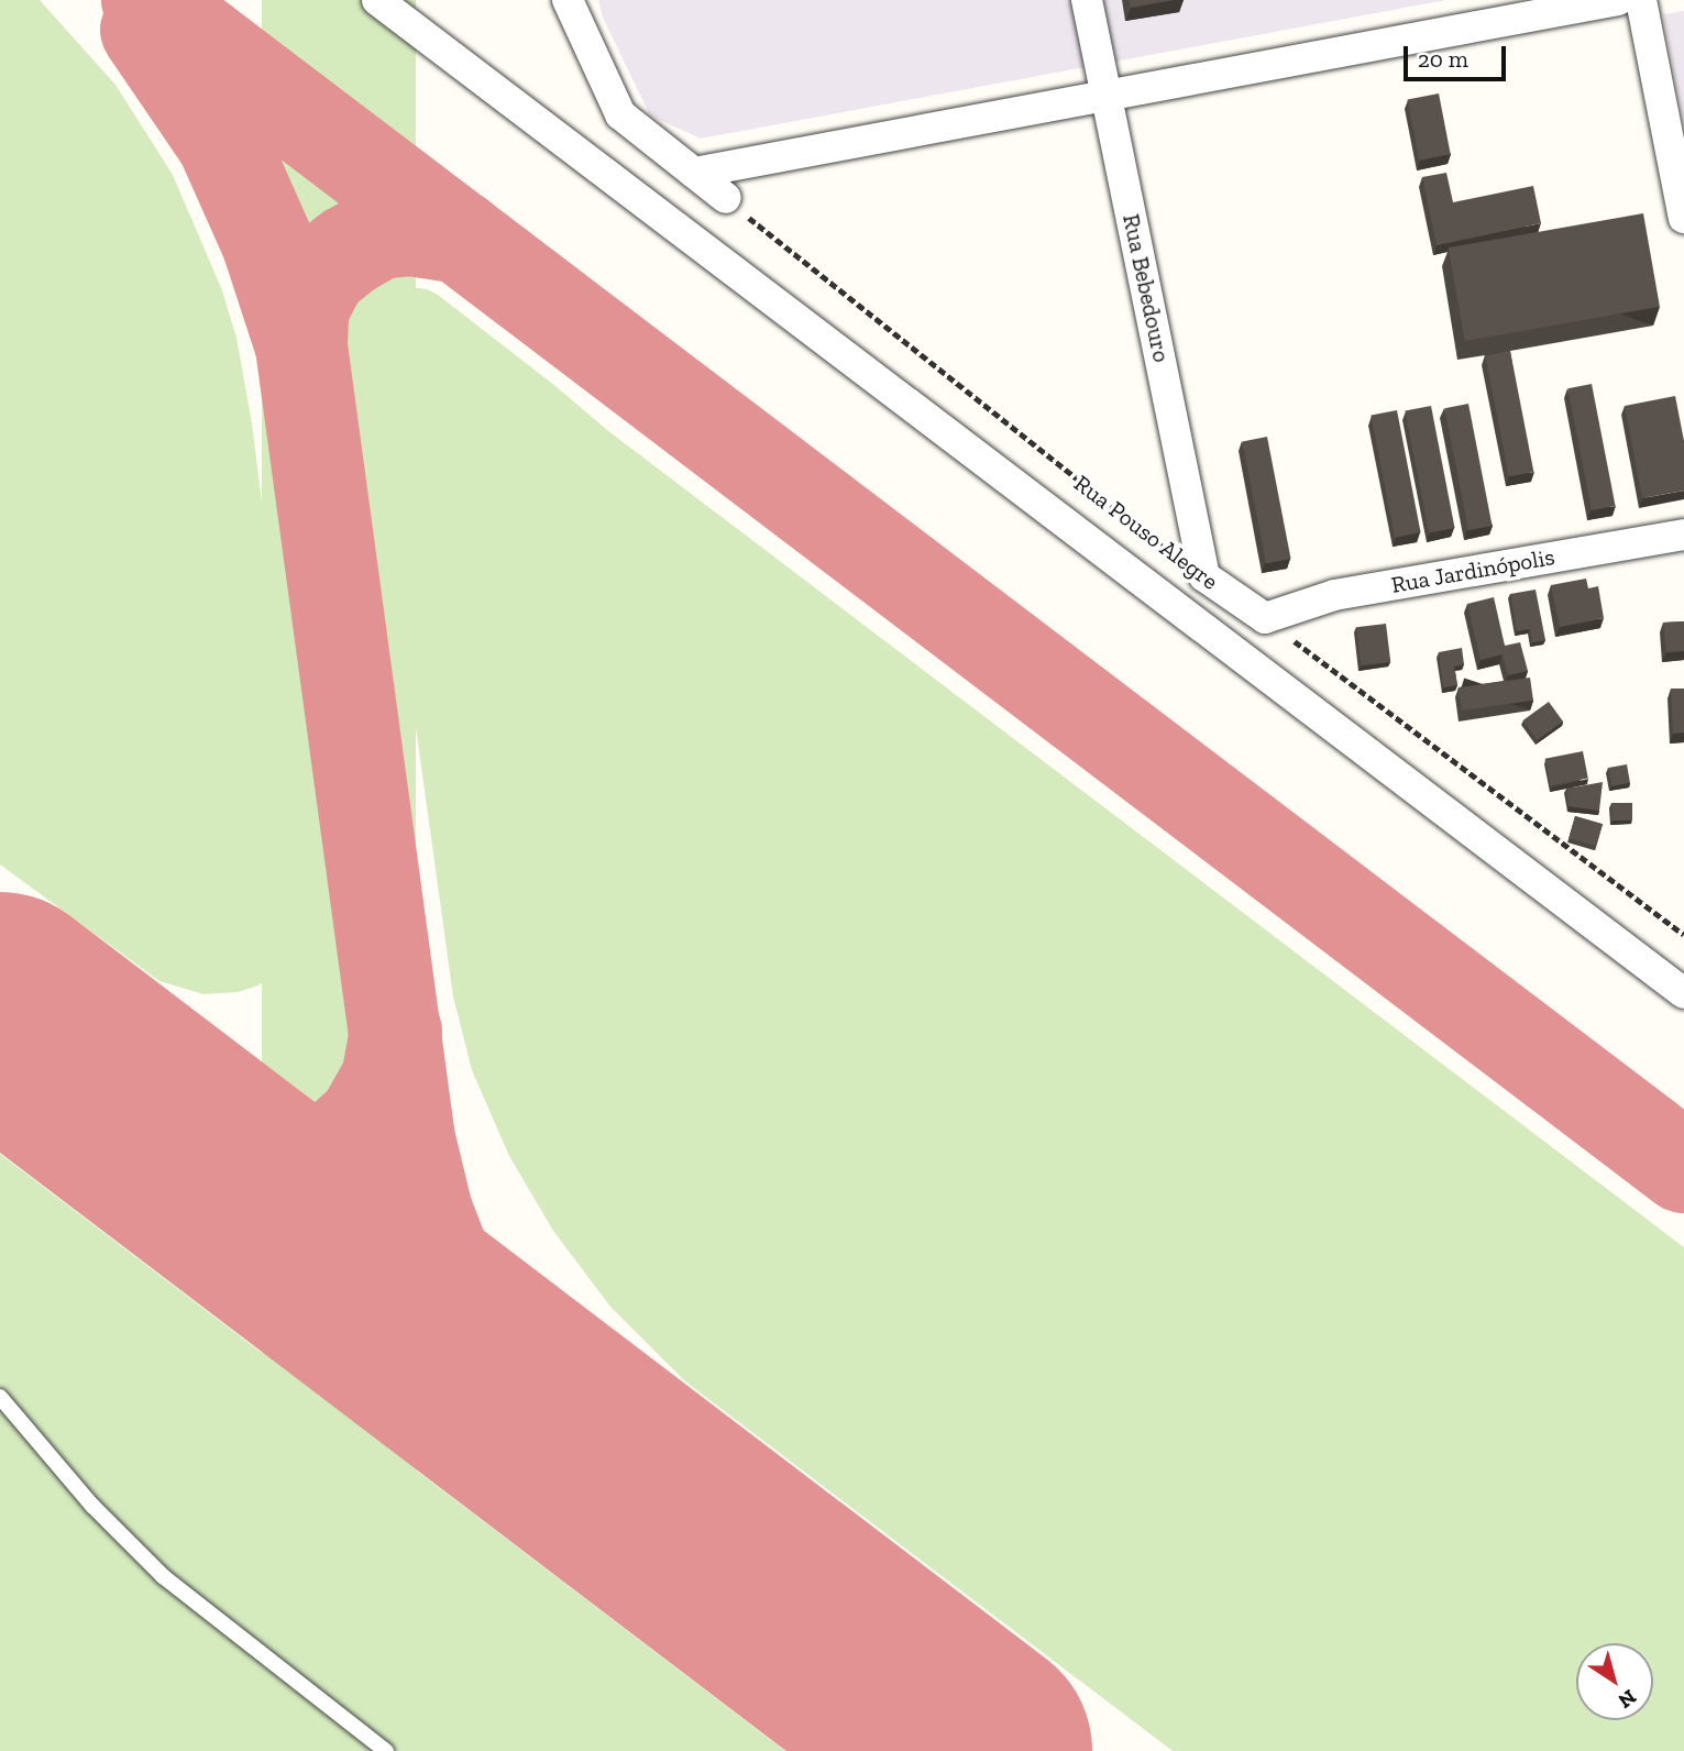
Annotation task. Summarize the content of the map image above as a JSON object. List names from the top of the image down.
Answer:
{
  "streets": {
    "street": ["Rua Bebedouro", "Rua Pouso Alegre", "Rua Jardinópolis"]
  },
  "crossings": [
    ["Rua Bebedouro", "Rua Pouso Alegre"],
    ["Rua Pouso Alegre", "Rua Jardinópolis"]
  ],
  "scale_bar": "20 m",
  "north": "bottom right"
}
